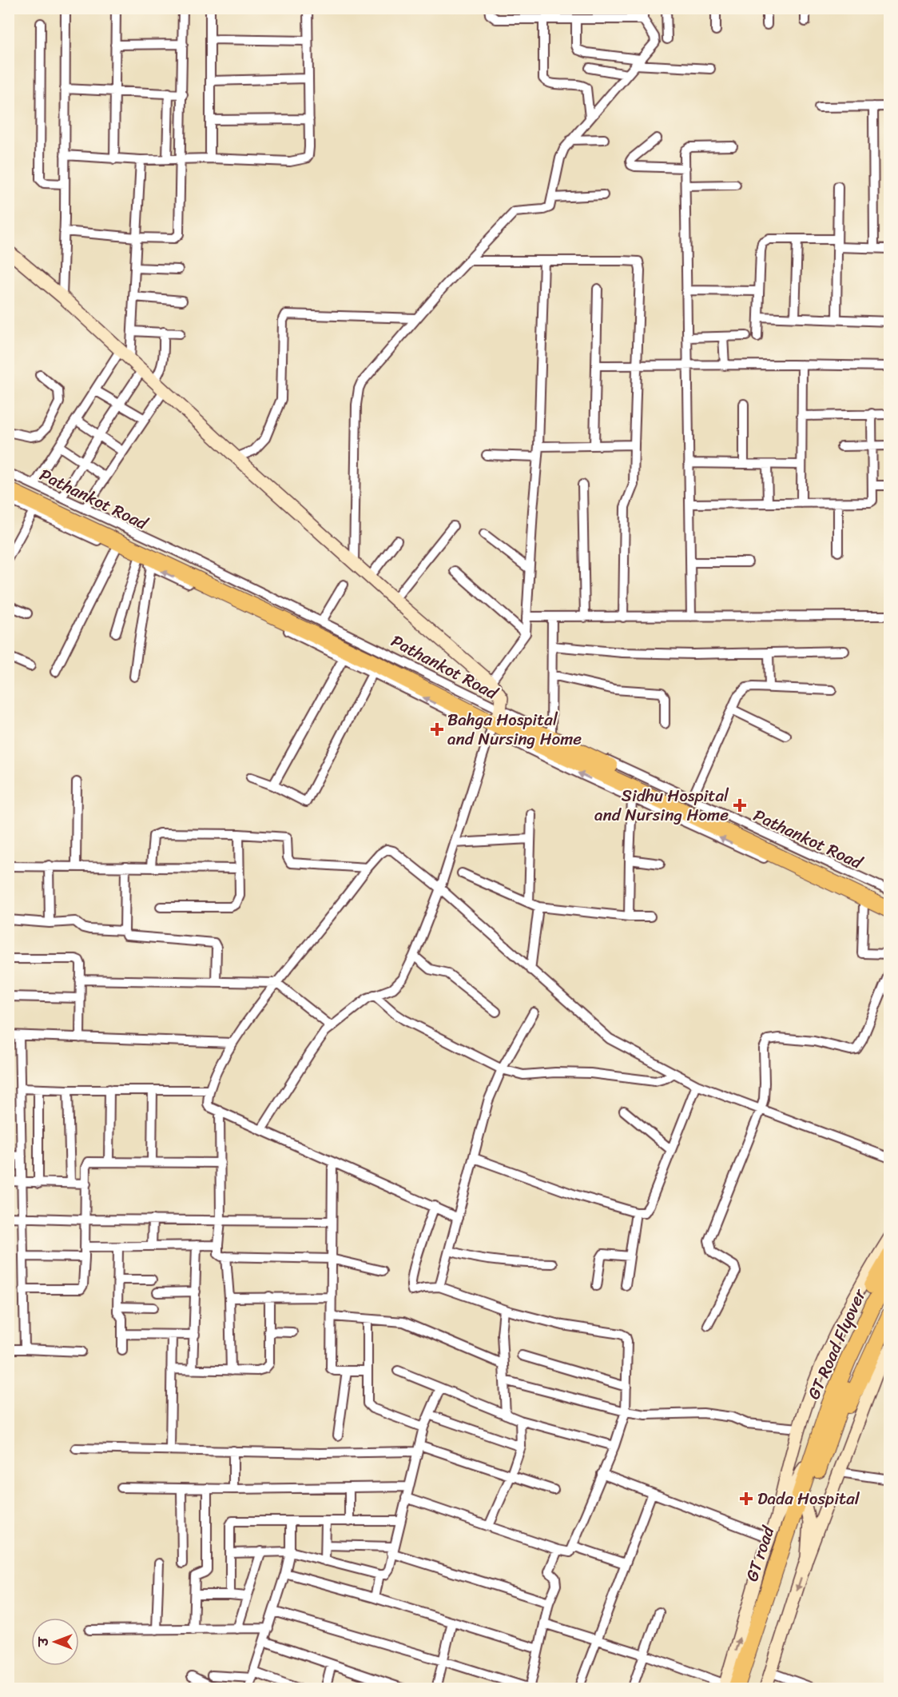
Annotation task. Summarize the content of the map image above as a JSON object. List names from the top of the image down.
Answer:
{
  "streets": {
    "highway": ["Pathankot Road", "GT Road Flyover", "GT road"]
  },
  "crossings": [
    ["GT Road Flyover", "GT road"]
  ],
  "places": {
    "health": ["Bahga Hospital and Nursing Home", "Sidhu Hospital and Nursing Home", "Dada Hospital"]
  },
  "north": "left"
}
